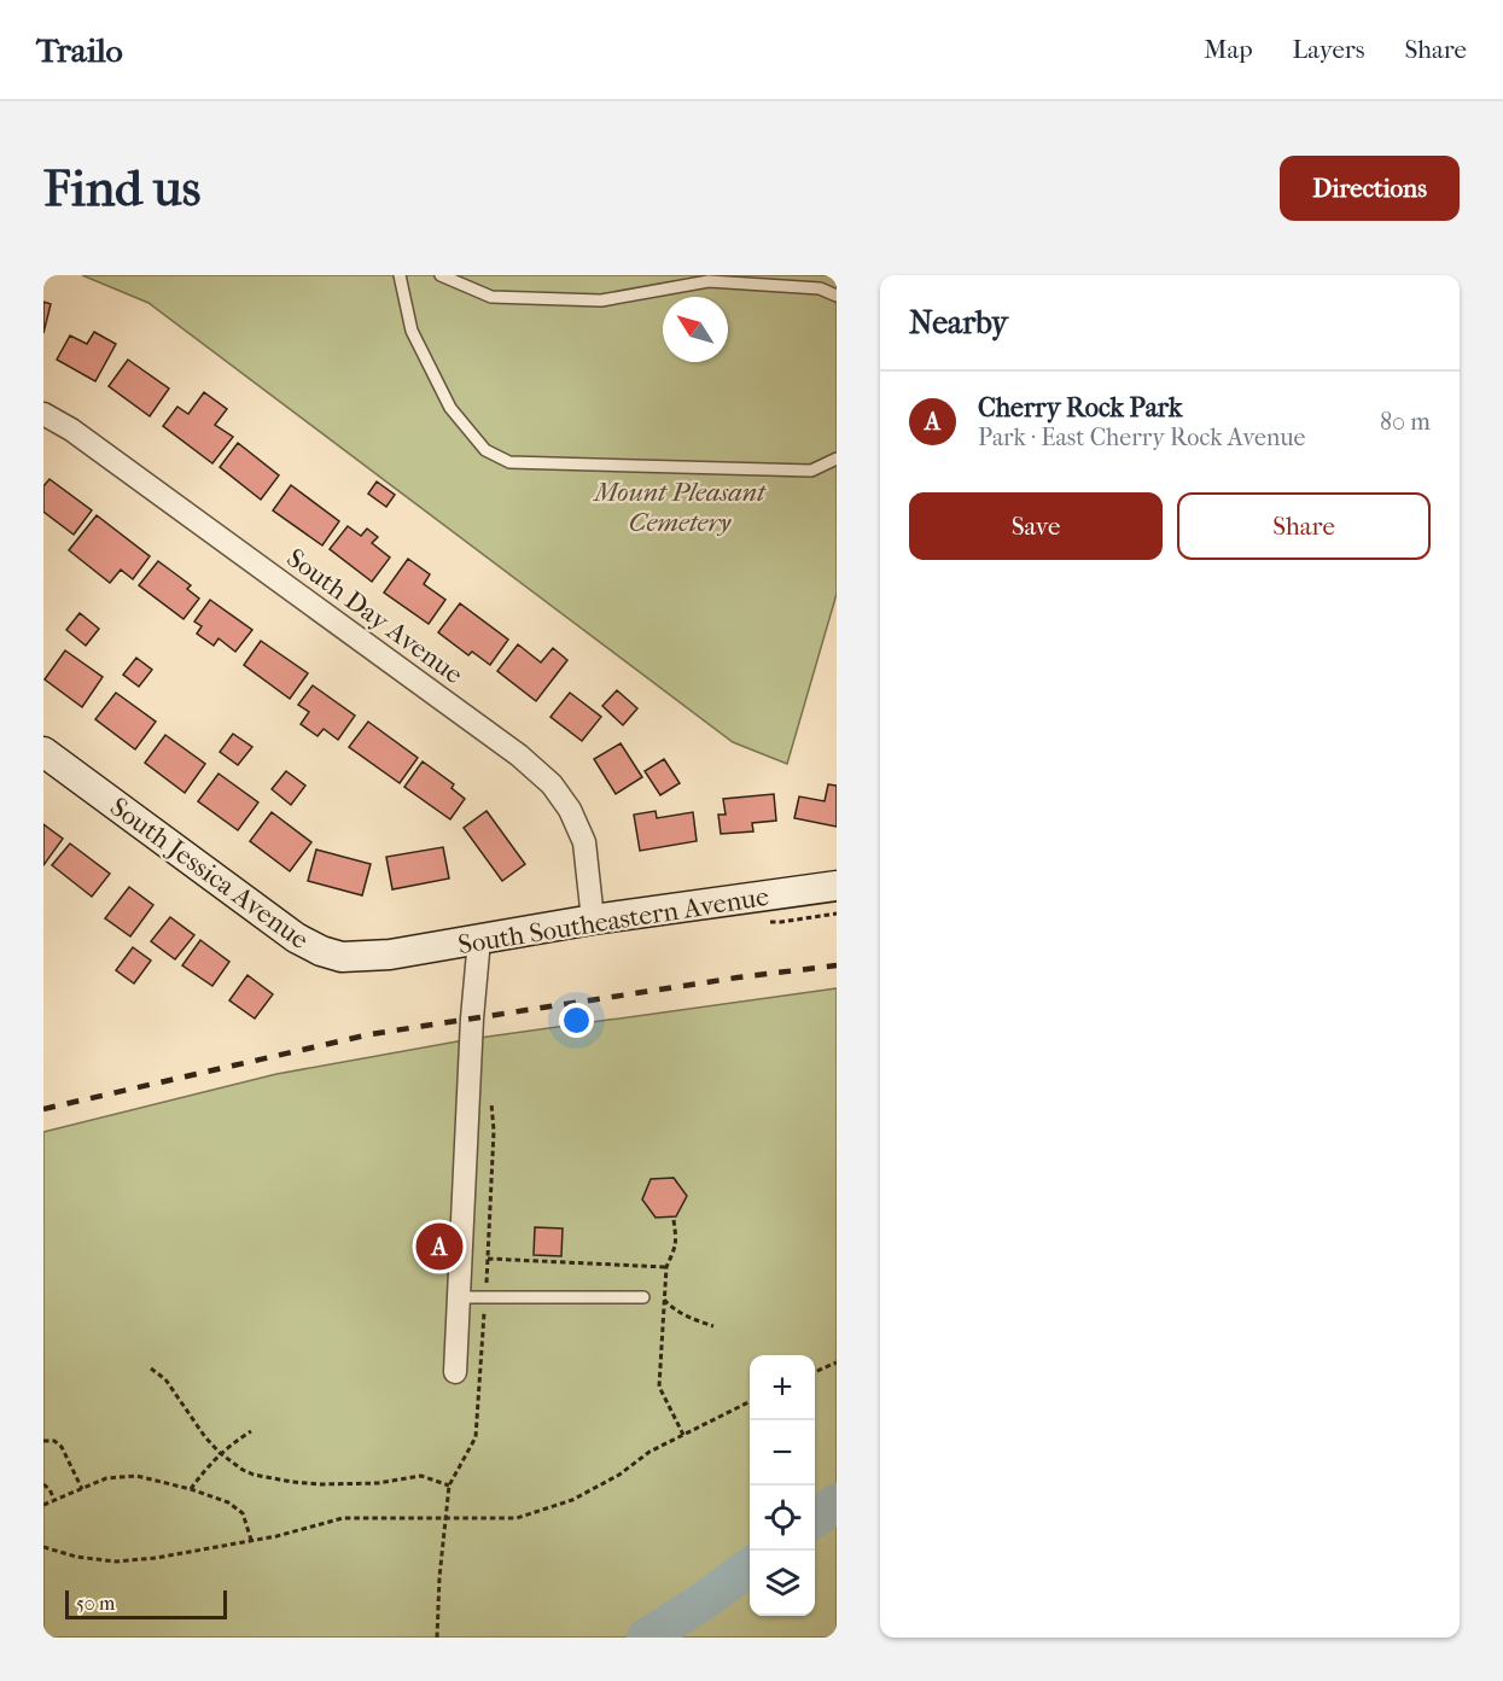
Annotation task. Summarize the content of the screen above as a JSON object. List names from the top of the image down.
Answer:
{
  "streets": {
    "street": ["South Day Avenue", "South Jessica Avenue", "South Southeastern Avenue"]
  },
  "crossings": [
    ["South Day Avenue", "South Southeastern Avenue"],
    ["South Jessica Avenue", "South Southeastern Avenue"]
  ],
  "parks": ["Mount Pleasant Cemetery"],
  "scale_bar": "50 m",
  "north": "top left",
  "page": {
    "header": "Trailo",
    "nav": ["Map", "Layers", "Share"],
    "buttons": [
      "Directions",
      ["Save", "Share"]
    ],
    "title": "Find us",
    "heading": "Nearby",
    "list": [
      {
        "mark": "A",
        "name": "Cherry Rock Park",
        "note": "Park · East Cherry Rock Avenue",
        "value": "80 m"
      }
    ],
    "pins": "A",
    "map_buttons": ["+", "−"],
    "scale": "50 m"
  }
}
